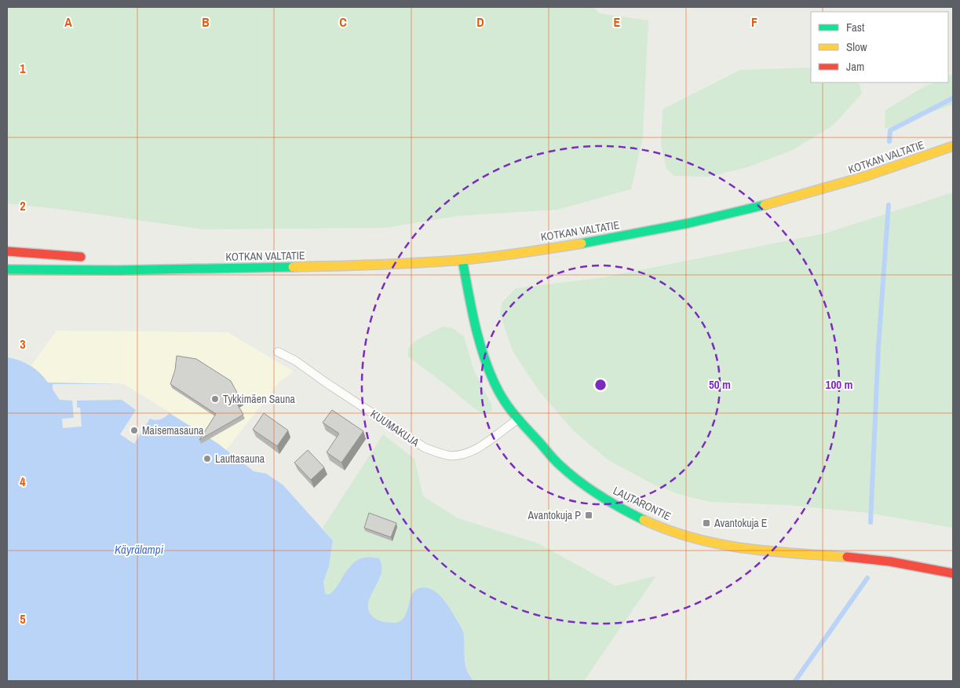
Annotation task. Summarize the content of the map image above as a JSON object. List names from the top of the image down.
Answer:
{
  "streets": {
    "main road": ["KOTKAN VALTATIE", "LAUTARONTIE"],
    "lane": ["KUUMAKUJA"]
  },
  "crossings": [
    ["KOTKAN VALTATIE", "LAUTARONTIE"],
    ["KUUMAKUJA", "LAUTARONTIE"]
  ],
  "water": ["Käyrälampi"],
  "places": {
    "other": ["Tykkimäen Sauna", "Maisemasauna", "Lauttasauna"],
    "transit": ["Avantokuja P", "Avantokuja E"]
  },
  "legend": ["Fast", "Slow", "Jam"],
  "grid": {
    "columns": [
      "A",
      "B",
      "C",
      "D",
      "E",
      "F"
    ],
    "rows": [
      "1",
      "2",
      "3",
      "4",
      "5"
    ]
  },
  "rings": ["50 m", "100 m"]
}
